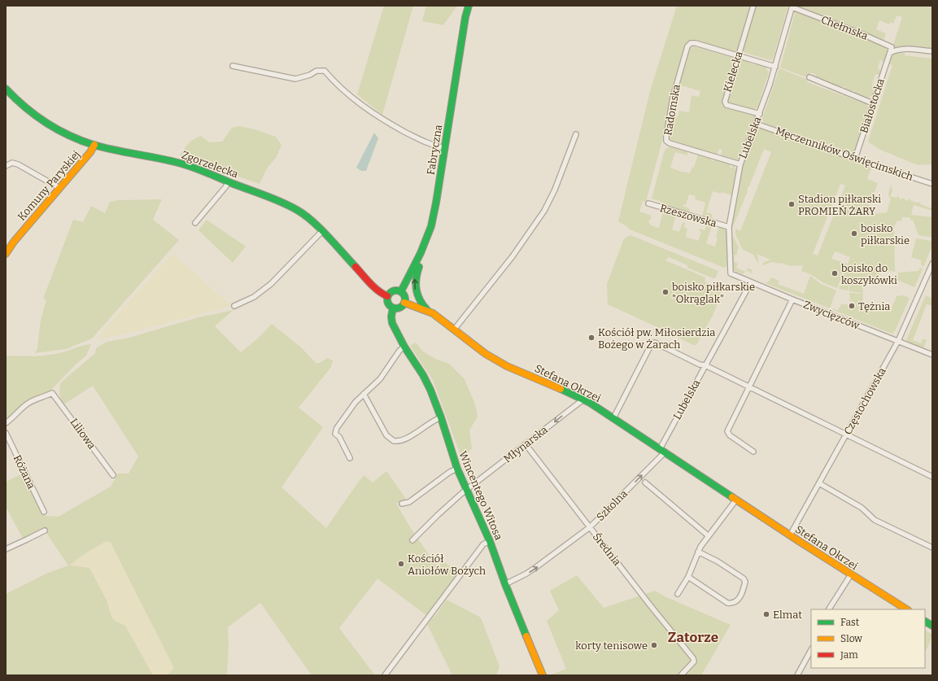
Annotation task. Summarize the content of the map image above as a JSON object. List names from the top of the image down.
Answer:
{
  "streets": {
    "street": [
      "Chełmska",
      "Kielecka",
      "Białostocka",
      "Radomska",
      "Lubelska",
      "Fabryczna",
      "Męczenników Oświęcimskich",
      "Zgorzelecka",
      "Komuny Paryskiej",
      "Rzeszowska",
      "Zwycięzców",
      "Stefana Okrzei",
      "Częstochowska",
      "Liliowa",
      "Młynarska",
      "Różana",
      "Wincentego Witosa",
      "Szkolna",
      "Średnia"
    ]
  },
  "crossings": [
    ["Chełmska", "Białostocka"],
    ["Chełmska", "Lubelska"],
    ["Kielecka", "Radomska"],
    ["Kielecka", "Lubelska"],
    ["Białostocka", "Męczenników Oświęcimskich"],
    ["Radomska", "Lubelska"],
    ["Lubelska", "Męczenników Oświęcimskich"],
    ["Lubelska", "Rzeszowska"],
    ["Lubelska", "Zwycięzców"],
    ["Lubelska", "Stefana Okrzei"],
    ["Lubelska", "Szkolna"],
    ["Fabryczna", "Zgorzelecka"],
    ["Fabryczna", "Stefana Okrzei"],
    ["Fabryczna", "Wincentego Witosa"],
    ["Zgorzelecka", "Komuny Paryskiej"],
    ["Zgorzelecka", "Stefana Okrzei"],
    ["Zgorzelecka", "Wincentego Witosa"],
    ["Zwycięzców", "Częstochowska"],
    ["Stefana Okrzei", "Częstochowska"],
    ["Stefana Okrzei", "Młynarska"],
    ["Stefana Okrzei", "Wincentego Witosa"],
    ["Stefana Okrzei", "Szkolna"],
    ["Młynarska", "Wincentego Witosa"],
    ["Młynarska", "Średnia"],
    ["Wincentego Witosa", "Szkolna"],
    ["Szkolna", "Średnia"]
  ],
  "one_way": ["Szkolna"],
  "districts": ["Zatorze"],
  "places": [
    "Stadion piłkarski PROMIEŃ ŻARY",
    "boisko piłkarskie",
    "boisko do koszykówki",
    "boisko piłkarskie \"Okrąglak\"",
    "Tężnia",
    "Kościół pw. Miłosierdzia Bożego w Żarach",
    "Kościół Aniołów Bożych",
    "Elmat",
    "korty tenisowe"
  ],
  "legend": ["Fast", "Slow", "Jam"]
}
